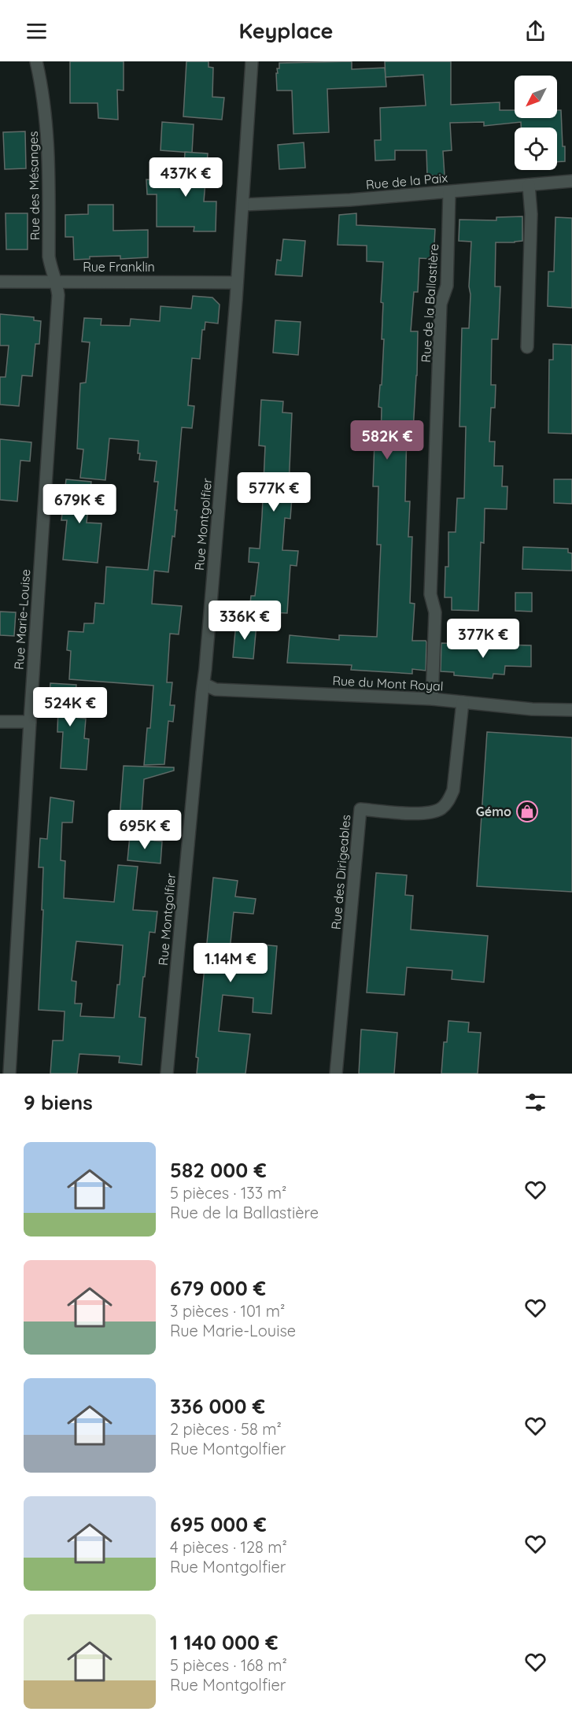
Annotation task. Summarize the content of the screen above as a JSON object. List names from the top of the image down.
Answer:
{
  "streets": {
    "street": [
      "Rue de la Paix",
      "Rue des Mésanges",
      "Rue Franklin",
      "Rue de la Ballastière",
      "Rue Montgolfier",
      "Rue Marie-Louise",
      "Rue du Mont Royal",
      "Rue des Dirigeables"
    ]
  },
  "crossings": [
    ["Rue de la Paix", "Rue de la Ballastière"],
    ["Rue de la Paix", "Rue Montgolfier"],
    ["Rue des Mésanges", "Rue Franklin"],
    ["Rue des Mésanges", "Rue Marie-Louise"],
    ["Rue Franklin", "Rue Montgolfier"],
    ["Rue Franklin", "Rue Marie-Louise"],
    ["Rue de la Ballastière", "Rue du Mont Royal"],
    ["Rue Montgolfier", "Rue du Mont Royal"],
    ["Rue du Mont Royal", "Rue des Dirigeables"]
  ],
  "places": {
    "shop": ["Gémo"]
  },
  "north": "bottom left",
  "page": {
    "header": "Keyplace",
    "price": [
      "437K €",
      "582K €",
      "577K €",
      "679K €",
      "336K €",
      "377K €",
      "524K €",
      "695K €",
      "1.14M €"
    ],
    "heading": "9 biens",
    "list": [
      {
        "name": "582 000 €",
        "note": "5 pièces · 133 m² · Rue de la Ballastière"
      },
      {
        "name": "679 000 €",
        "note": "3 pièces · 101 m² · Rue Marie-Louise"
      },
      {
        "name": "336 000 €",
        "note": "2 pièces · 58 m² · Rue Montgolfier"
      },
      {
        "name": "695 000 €",
        "note": "4 pièces · 128 m² · Rue Montgolfier"
      },
      {
        "name": "1 140 000 €",
        "note": "5 pièces · 168 m² · Rue Montgolfier"
      }
    ]
  }
}
